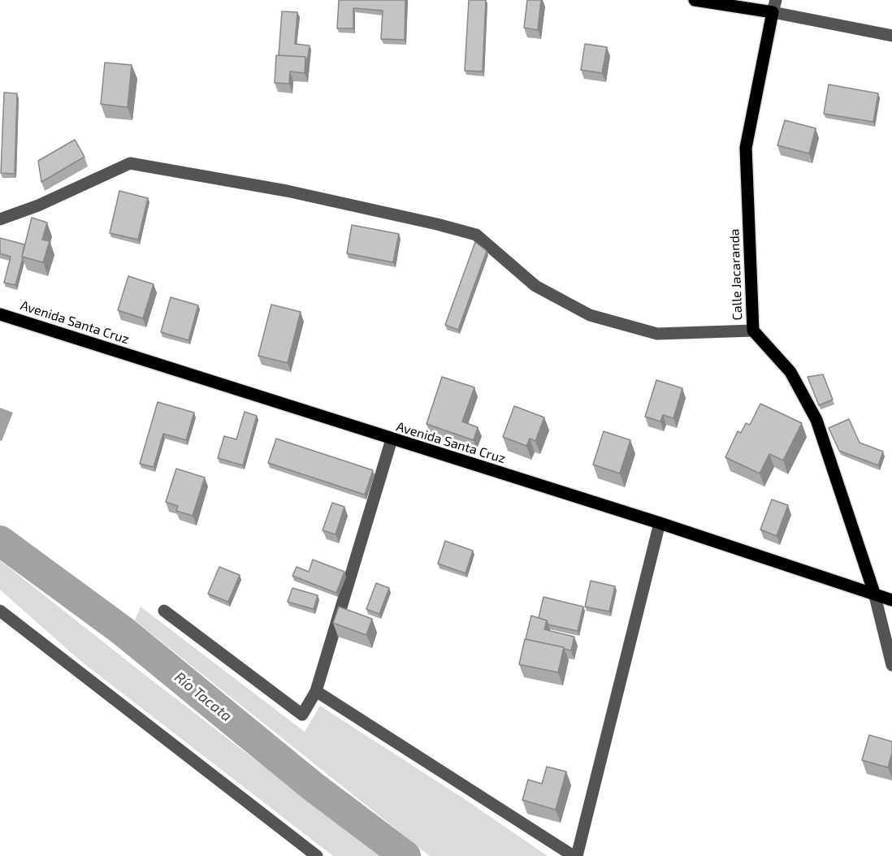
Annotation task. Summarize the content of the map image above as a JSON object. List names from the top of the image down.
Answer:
{
  "streets": {
    "main road": ["Calle Jacaranda", "Avenida Santa Cruz"]
  },
  "crossings": [
    ["Calle Jacaranda", "Avenida Santa Cruz"]
  ],
  "water": ["Río Tacata"]
}
